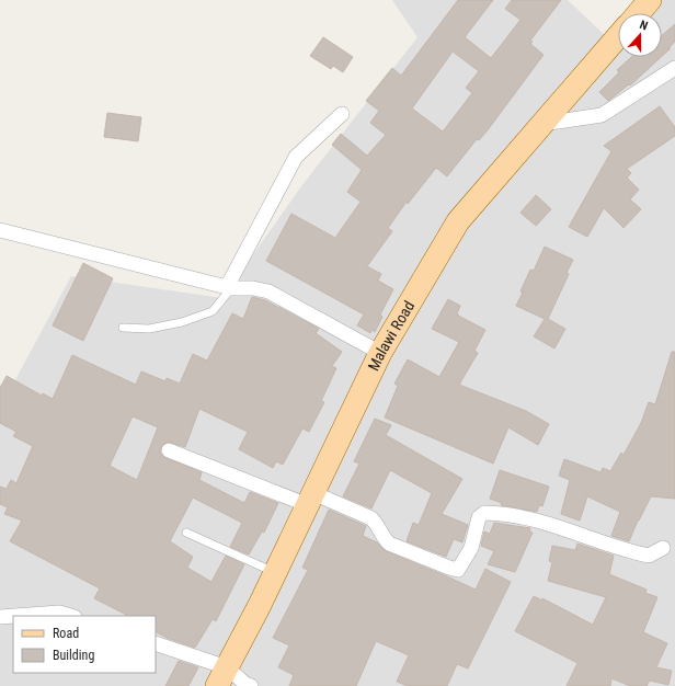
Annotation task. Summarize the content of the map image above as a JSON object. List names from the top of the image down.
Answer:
{
  "streets": {
    "main road": ["Malawi Road"]
  },
  "legend": ["Road", "Building"],
  "north": "top"
}
